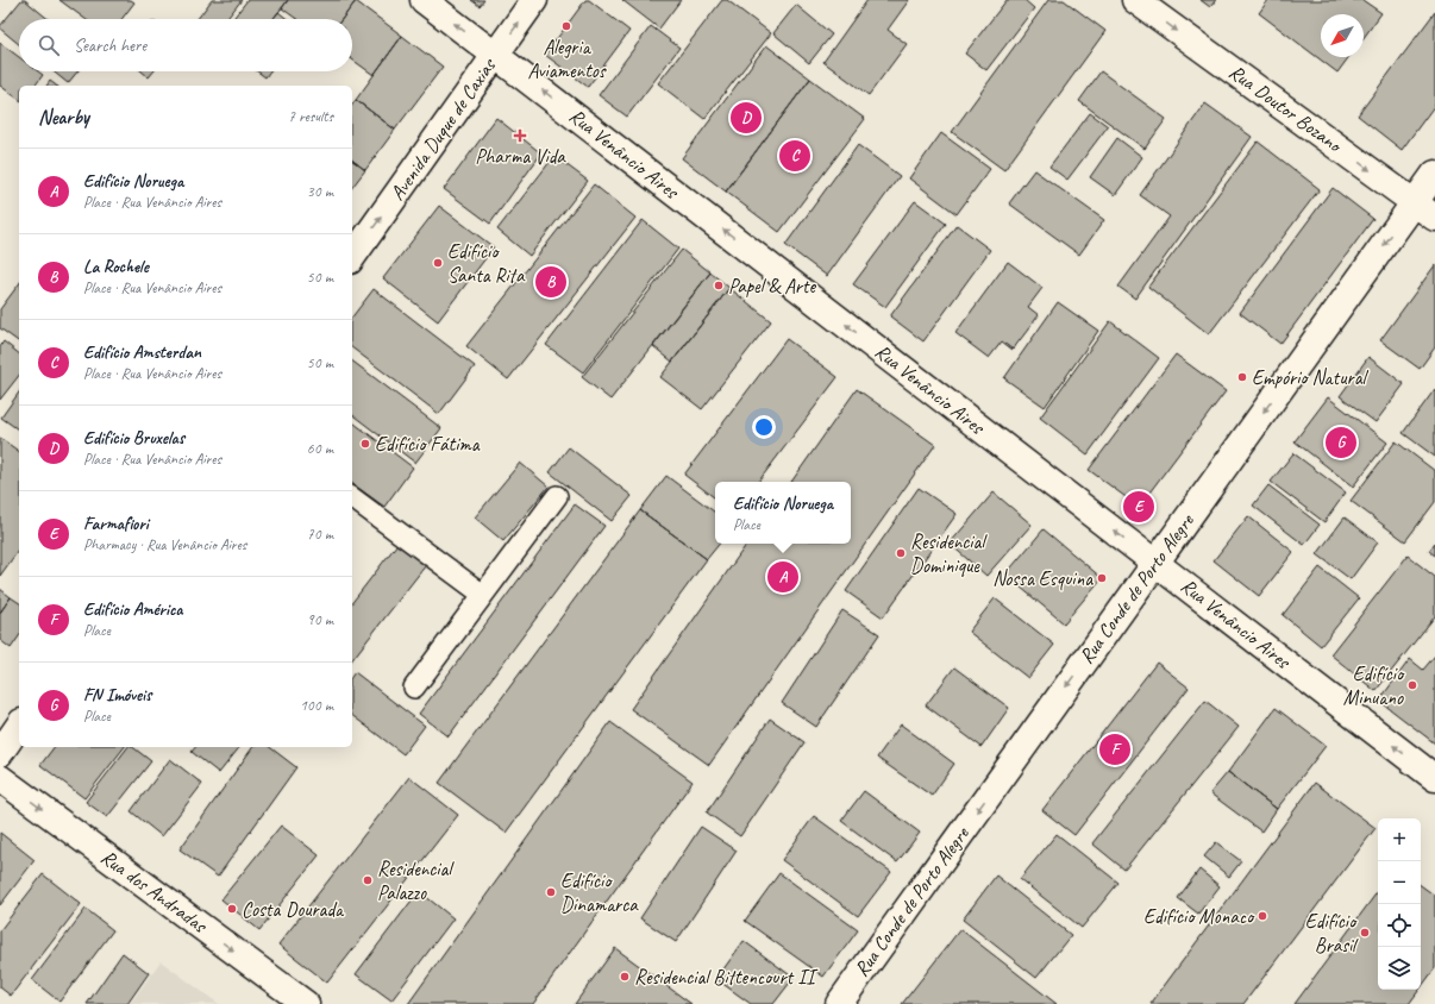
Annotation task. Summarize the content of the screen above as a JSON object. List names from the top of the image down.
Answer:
{
  "streets": {
    "street": [
      "Rua Doutor Bozano",
      "Avenida Duque de Caxias",
      "Rua Venâncio Aires",
      "Rua Conde de Porto Alegre",
      "Rua dos Andradas"
    ]
  },
  "crossings": [
    ["Rua Doutor Bozano", "Rua Conde de Porto Alegre"],
    ["Avenida Duque de Caxias", "Rua Venâncio Aires"],
    ["Rua Venâncio Aires", "Rua Conde de Porto Alegre"]
  ],
  "one_way": [
    "Rua Doutor Bozano",
    "Avenida Duque de Caxias",
    "Rua Venâncio Aires",
    "Rua Conde de Porto Alegre",
    "Rua dos Andradas"
  ],
  "places": {
    "other": [
      "Alegria Aviamentos",
      "Edifício Santa Rita",
      "Papel & Arte",
      "Empório Natural",
      "Edifício Fátima",
      "Residencial Dominique",
      "Nossa Esquina",
      "Edifício Minuano",
      "Residencial Palazzo",
      "Edifício Dinamarca",
      "Costa Dourada",
      "Edifício Monaco",
      "Edifício Brasil",
      "Residencial Bittencourt II"
    ],
    "health": ["Pharma Vida"]
  },
  "north": "bottom left",
  "page": {
    "search": "Search here",
    "heading": ["Nearby", "7 results"],
    "pins": [
      "D",
      "C",
      "B",
      "G",
      "E",
      "A",
      "F"
    ],
    "list": [
      {
        "mark": "A",
        "name": "Edifício Noruega",
        "note": "Place · Rua Venâncio Aires",
        "value": "30 m"
      },
      {
        "mark": "B",
        "name": "La Rochele",
        "note": "Place · Rua Venâncio Aires",
        "value": "50 m"
      },
      {
        "mark": "C",
        "name": "Edifício Amsterdan",
        "note": "Place · Rua Venâncio Aires",
        "value": "50 m"
      },
      {
        "mark": "D",
        "name": "Edifício Bruxelas",
        "note": "Place · Rua Venâncio Aires",
        "value": "60 m"
      },
      {
        "mark": "E",
        "name": "Farmafiori",
        "note": "Pharmacy · Rua Venâncio Aires",
        "value": "70 m"
      },
      {
        "mark": "F",
        "name": "Edifício América",
        "note": "Place",
        "value": "90 m"
      },
      {
        "mark": "G",
        "name": "FN Imóveis",
        "note": "Place",
        "value": "100 m"
      }
    ],
    "popup": ["Edifício Noruega", "Place"],
    "map_buttons": ["+", "−"]
  }
}
